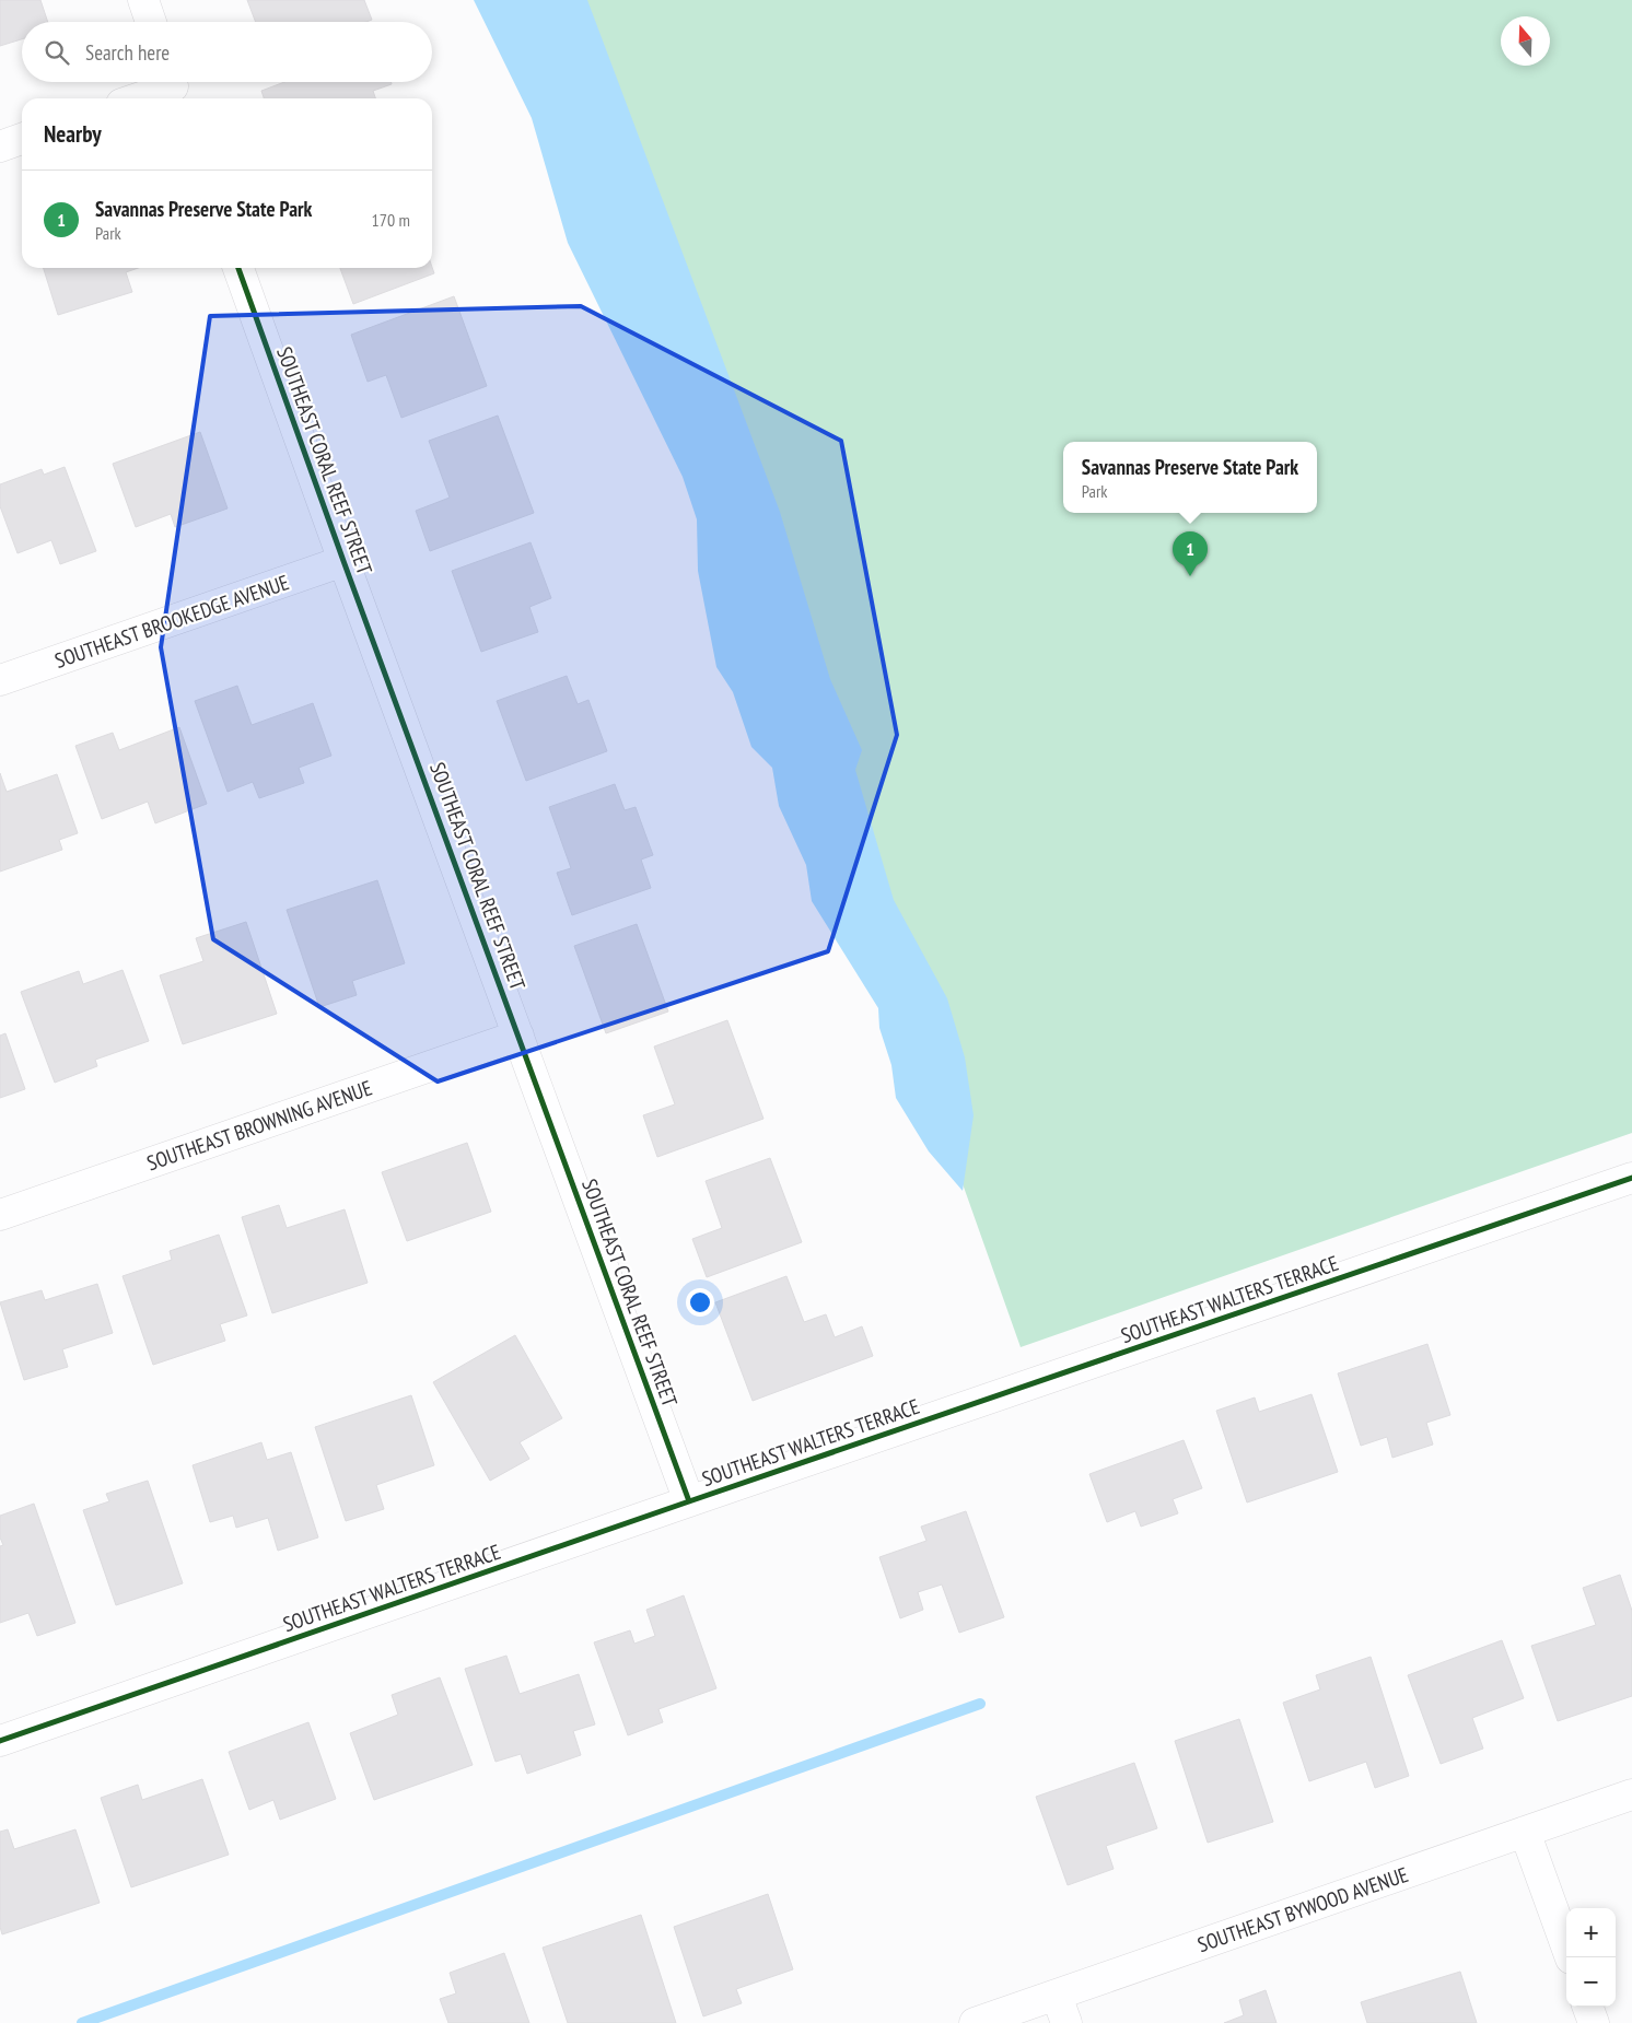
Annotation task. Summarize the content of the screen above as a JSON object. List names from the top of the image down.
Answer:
{
  "streets": {
    "street": [
      "SOUTHEAST CORAL REEF STREET",
      "SOUTHEAST BROOKEDGE AVENUE",
      "SOUTHEAST BROWNING AVENUE",
      "SOUTHEAST WALTERS TERRACE",
      "SOUTHEAST BYWOOD AVENUE"
    ]
  },
  "crossings": [
    ["SOUTHEAST CORAL REEF STREET", "SOUTHEAST BROOKEDGE AVENUE"],
    ["SOUTHEAST CORAL REEF STREET", "SOUTHEAST BROWNING AVENUE"],
    ["SOUTHEAST CORAL REEF STREET", "SOUTHEAST WALTERS TERRACE"]
  ],
  "north": "top",
  "page": {
    "search": "Search here",
    "heading": "Nearby",
    "list": [
      {
        "mark": "1",
        "name": "Savannas Preserve State Park",
        "note": "Park",
        "value": "170 m"
      }
    ],
    "popup": ["Savannas Preserve State Park", "Park"],
    "pins": "1",
    "map_buttons": ["+", "−"]
  }
}
